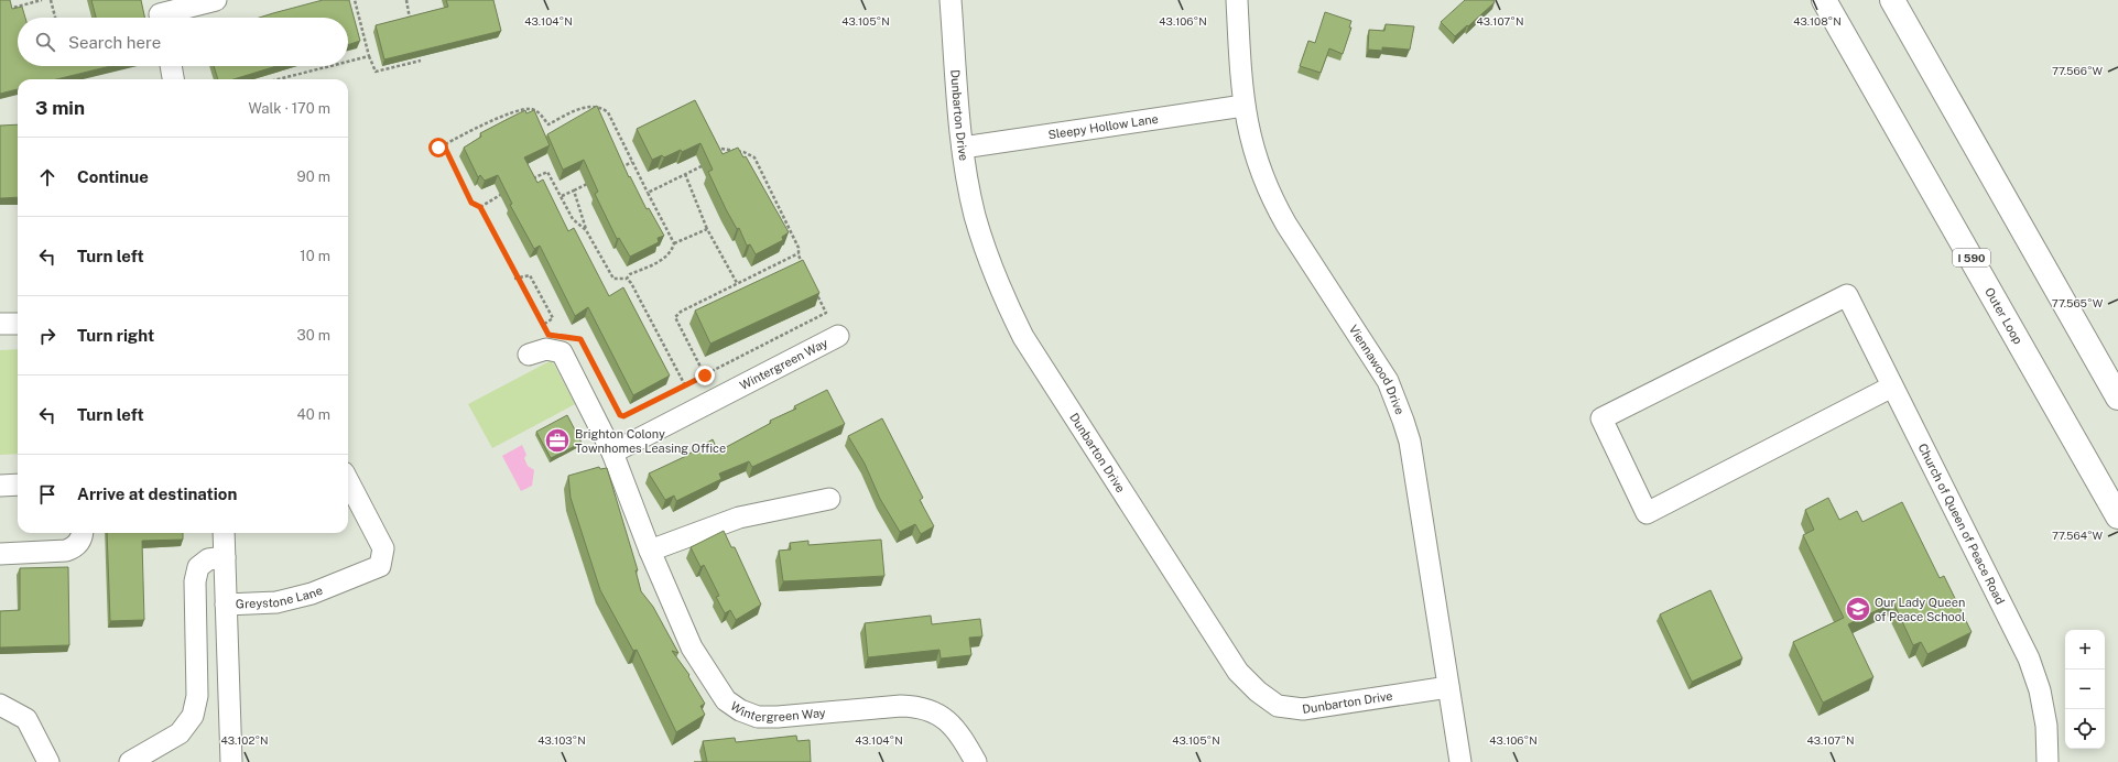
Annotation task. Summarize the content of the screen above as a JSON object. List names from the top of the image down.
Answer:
{
  "streets": {
    "highway": ["I 590", "Outer Loop"],
    "street": [
      "Dunbarton Drive",
      "Sleepy Hollow Lane",
      "Wintergreen Way",
      "Viennawood Drive",
      "Church of Queen of Peace Road",
      "Greystone Lane"
    ]
  },
  "crossings": [
    ["Dunbarton Drive", "Sleepy Hollow Lane"],
    ["Dunbarton Drive", "Viennawood Drive"],
    ["Sleepy Hollow Lane", "Viennawood Drive"]
  ],
  "places": {
    "office": ["Brighton Colony Townhomes Leasing Office"],
    "school or university": ["Our Lady Queen of Peace School"]
  },
  "page": {
    "search": "Search here",
    "heading": ["3 min", "Walk · 170 m"],
    "list": [
      ["Continue", "90 m"],
      ["Turn left", "10 m"],
      ["Turn right", "30 m"],
      ["Turn left", "40 m"],
      "Arrive at destination"
    ],
    "map_buttons": ["+", "−"]
  },
  "coordinates": [
    "43.104°N",
    "43.106°N",
    "43.108°N",
    "43.105°N",
    "43.107°N",
    "77.566°W",
    "77.565°W",
    "77.564°W",
    "43.102°N",
    "43.103°N"
  ]
}
